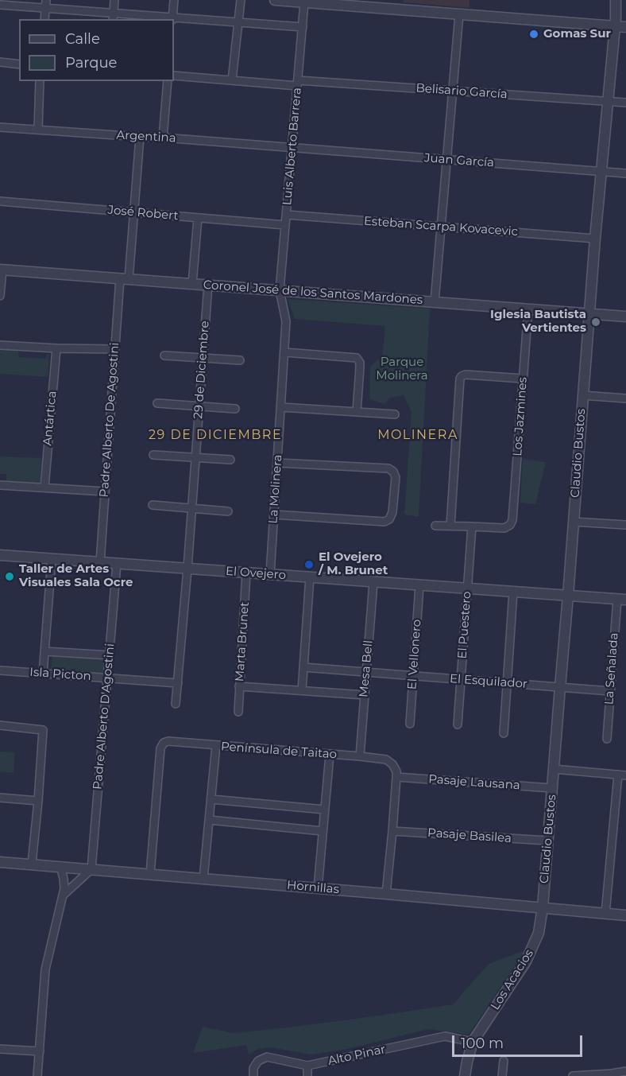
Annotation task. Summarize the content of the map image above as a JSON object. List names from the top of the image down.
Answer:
{
  "streets": {
    "street": [
      "Belisario García",
      "Argentina",
      "Luis Alberto Barrera",
      "Juan García",
      "José Robert",
      "Esteban Scarpa Kovacevic",
      "Coronel José de los Santos Mardones",
      "29 de Diciembre",
      "Los Jazmines",
      "Antártica",
      "Padre Alberto De Agostini",
      "Claudio Bustos",
      "La Molinera",
      "El Ovejero",
      "El Puestero",
      "Marta Brunet",
      "El Vellonero",
      "Mesa Bell",
      "La Señalada",
      "Isla Picton",
      "El Esquilador",
      "Padre Alberto D'Agostini",
      "Península de Taitao",
      "Pasaje Lausana",
      "Pasaje Basilea",
      "Hornillas",
      "Los Acacios",
      "Alto Pinar"
    ]
  },
  "crossings": [
    ["Belisario García", "Luis Alberto Barrera"],
    ["Belisario García", "Claudio Bustos"],
    ["Argentina", "Luis Alberto Barrera"],
    ["Argentina", "Juan García"],
    ["Argentina", "Padre Alberto De Agostini"],
    ["Luis Alberto Barrera", "Juan García"],
    ["Luis Alberto Barrera", "José Robert"],
    ["Luis Alberto Barrera", "Esteban Scarpa Kovacevic"],
    ["Luis Alberto Barrera", "Coronel José de los Santos Mardones"],
    ["Luis Alberto Barrera", "La Molinera"],
    ["Juan García", "Claudio Bustos"],
    ["José Robert", "Padre Alberto De Agostini"],
    ["Esteban Scarpa Kovacevic", "Claudio Bustos"],
    ["Coronel José de los Santos Mardones", "29 de Diciembre"],
    ["Coronel José de los Santos Mardones", "Los Jazmines"],
    ["Coronel José de los Santos Mardones", "Padre Alberto De Agostini"],
    ["Coronel José de los Santos Mardones", "Claudio Bustos"],
    ["Coronel José de los Santos Mardones", "La Molinera"],
    ["29 de Diciembre", "El Ovejero"],
    ["29 de Diciembre", "Isla Picton"],
    ["Los Jazmines", "El Puestero"],
    ["Padre Alberto De Agostini", "El Ovejero"],
    ["Claudio Bustos", "El Ovejero"],
    ["Claudio Bustos", "El Esquilador"],
    ["Claudio Bustos", "Pasaje Lausana"],
    ["Claudio Bustos", "Pasaje Basilea"],
    ["Claudio Bustos", "Hornillas"],
    ["Claudio Bustos", "Los Acacios"],
    ["La Molinera", "El Ovejero"],
    ["El Ovejero", "El Puestero"],
    ["El Ovejero", "Marta Brunet"],
    ["El Ovejero", "El Vellonero"],
    ["El Ovejero", "Mesa Bell"],
    ["El Ovejero", "La Señalada"],
    ["El Ovejero", "Padre Alberto D'Agostini"],
    ["El Puestero", "El Esquilador"],
    ["El Vellonero", "El Esquilador"],
    ["Mesa Bell", "El Esquilador"],
    ["Mesa Bell", "Península de Taitao"],
    ["La Señalada", "El Esquilador"],
    ["Isla Picton", "Padre Alberto D'Agostini"],
    ["Padre Alberto D'Agostini", "Hornillas"],
    ["Península de Taitao", "Pasaje Lausana"],
    ["Península de Taitao", "Hornillas"],
    ["Hornillas", "Los Acacios"],
    ["Los Acacios", "Alto Pinar"]
  ],
  "districts": ["29 DE DICIEMBRE", "MOLINERA"],
  "parks": ["Parque Molinera"],
  "places": [
    "Gomas Sur",
    "Iglesia Bautista Vertientes",
    "El Ovejero / M. Brunet",
    "Taller de Artes Visuales Sala Ocre"
  ],
  "legend": ["Calle", "Parque"],
  "scale_bar": "100 m"
}
